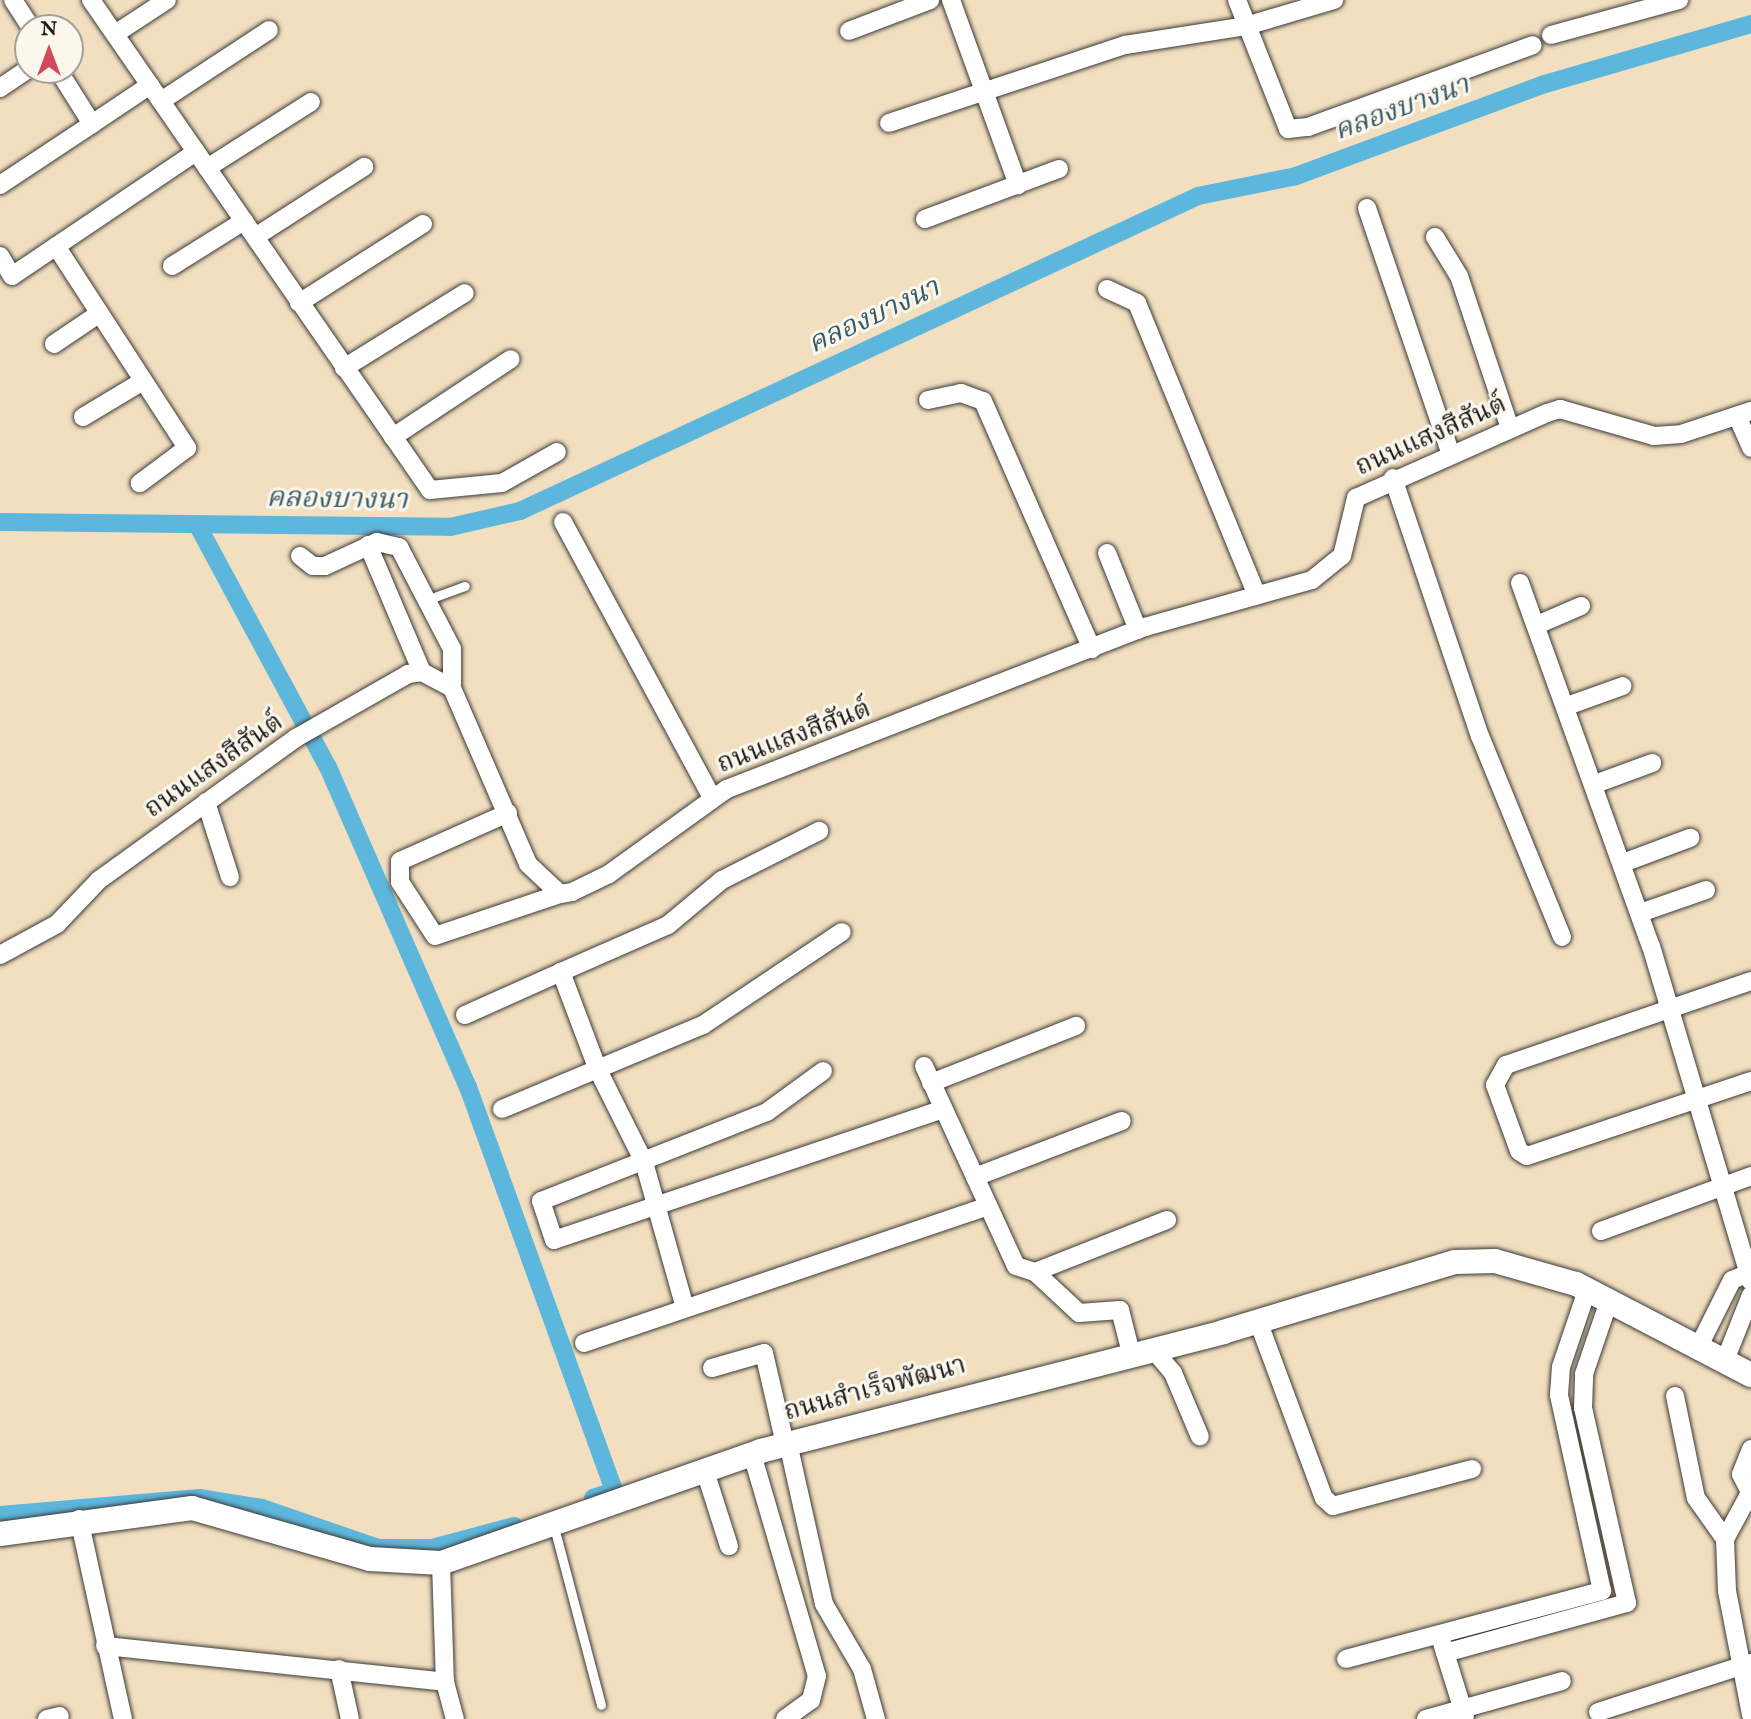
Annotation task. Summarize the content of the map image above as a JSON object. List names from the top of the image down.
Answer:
{
  "streets": {
    "street": ["ถนนแสงสีสันต์", "ถนนสำเร็จพัฒนา"]
  },
  "water": ["คลองบางนา"],
  "north": "top"
}
